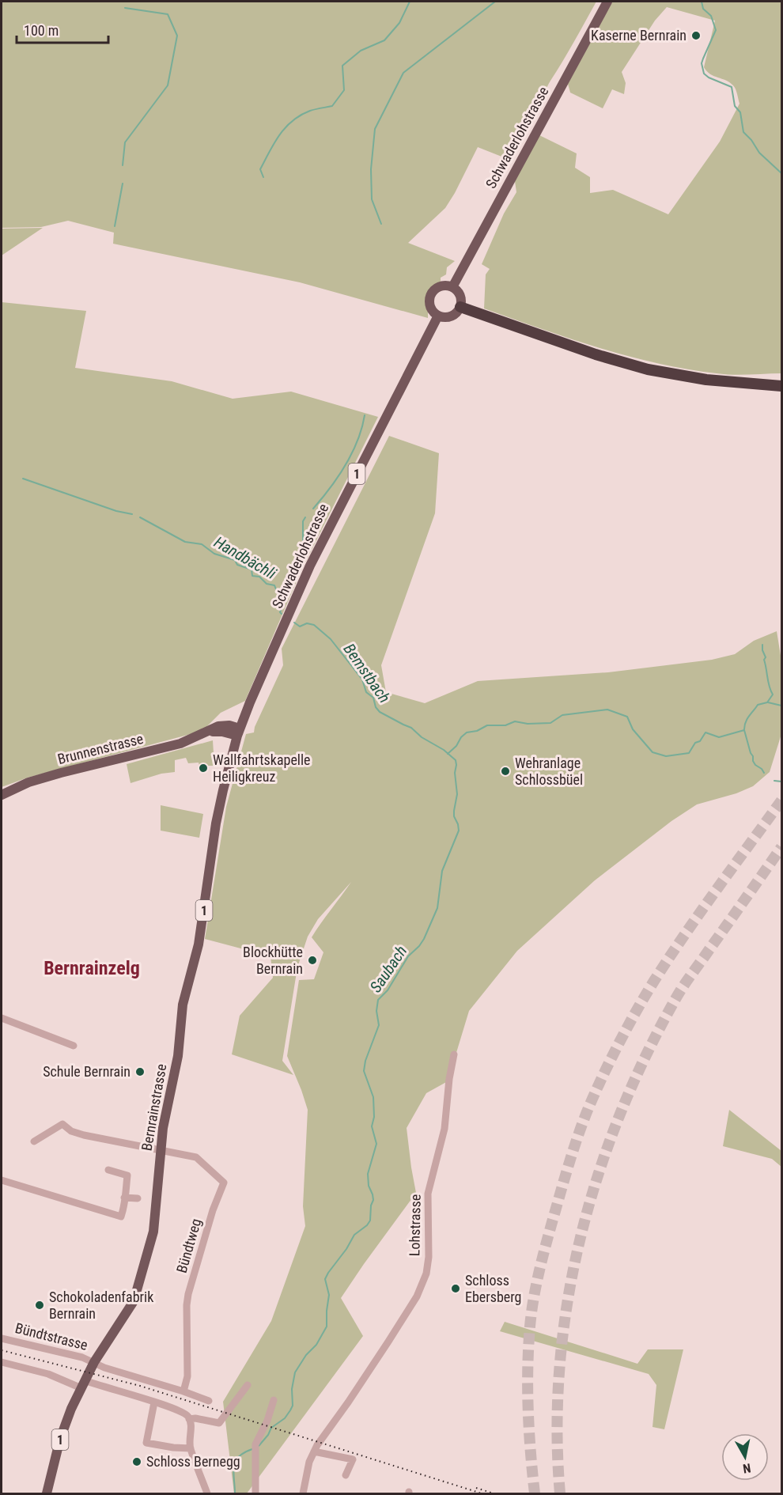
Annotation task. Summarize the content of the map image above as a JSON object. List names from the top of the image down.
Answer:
{
  "streets": {
    "main road": [
      "Schwaderlohstrasse",
      "1",
      "Brunnenstrasse",
      "Bernrainstrasse"
    ],
    "street": ["Lohstrasse", "Bündtweg", "Bündtstrasse"]
  },
  "crossings": [
    ["Schwaderlohstrasse", "Bernrainstrasse"],
    ["Brunnenstrasse", "Bernrainstrasse"],
    ["Bernrainstrasse", "Bündtweg"],
    ["Bernrainstrasse", "Bündtstrasse"]
  ],
  "districts": ["Bernrainzelg"],
  "water": ["Handbächli", "Bemstbach", "Saubach"],
  "places": [
    "Kaserne Bernrain",
    "Wallfahrtskapelle Heiligkreuz",
    "Wehranlage Schlossbüel",
    "Blockhütte Bernrain",
    "Schule Bernrain",
    "Schloss Ebersberg",
    "Schokoladenfabrik Bernrain",
    "Schloss Bernegg"
  ],
  "scale_bar": "100 m",
  "north": "bottom"
}
